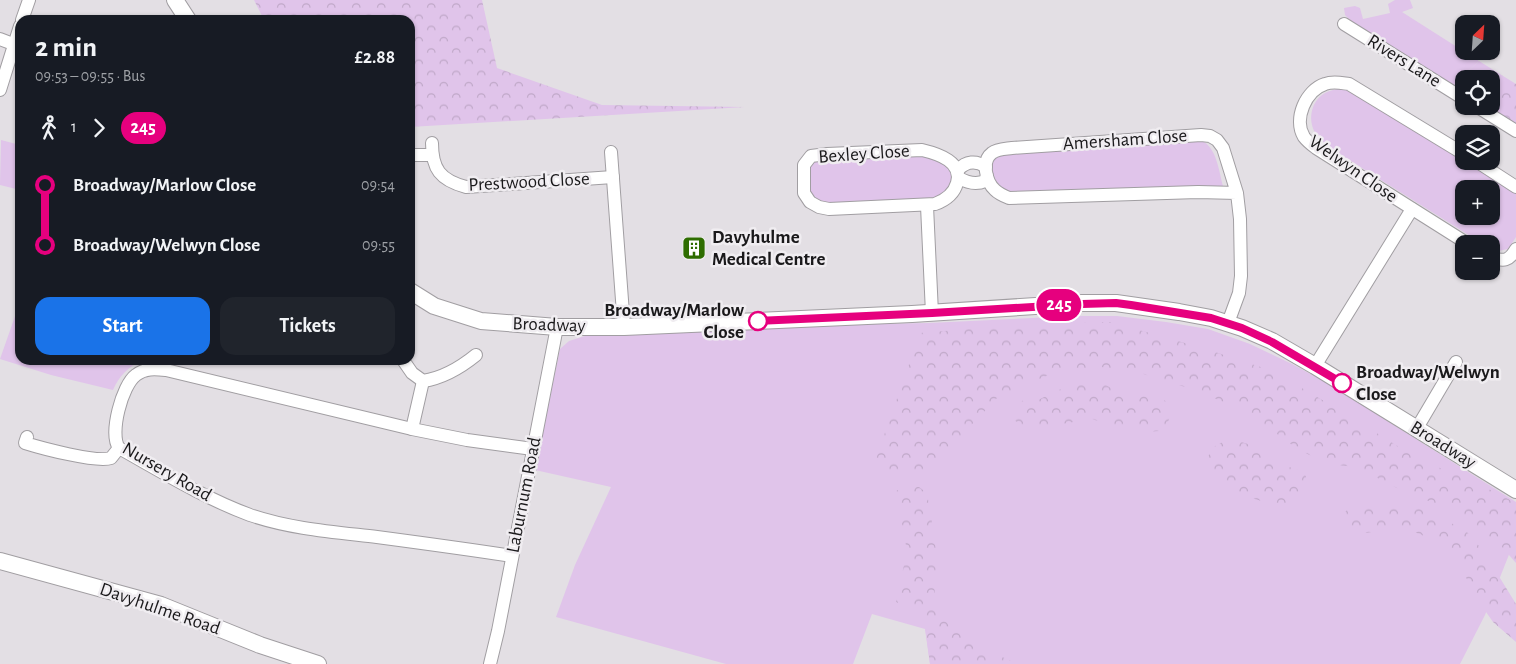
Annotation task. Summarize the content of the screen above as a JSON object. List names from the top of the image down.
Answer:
{
  "streets": {
    "street": [
      "Rivers Lane",
      "Amersham Close",
      "Bexley Close",
      "Welwyn Close",
      "Prestwood Close",
      "Broadway",
      "Nursery Road",
      "Laburnum Road",
      "Davyhulme Road"
    ]
  },
  "crossings": [
    ["Amersham Close", "Bexley Close"],
    ["Amersham Close", "Broadway"],
    ["Welwyn Close", "Broadway"],
    ["Prestwood Close", "Broadway"],
    ["Broadway", "Laburnum Road"],
    ["Nursery Road", "Laburnum Road"]
  ],
  "places": {
    "building": ["Davyhulme Medical Centre"],
    "other": ["Broadway/Marlow Close", "Broadway/Welwyn Close"]
  },
  "lines": ["bus line 245"],
  "north": "top right",
  "page": {
    "on_map": "245",
    "map_buttons": ["+", "−"],
    "heading": ["2 min", "09:53 – 09:55 · Bus", "£2.88"],
    "legs": ["1", "245"],
    "list": [
      {
        "name": "Broadway/Marlow Close",
        "value": "09:54"
      },
      {
        "name": "Broadway/Welwyn Close",
        "value": "09:55"
      }
    ],
    "buttons": ["Start", "Tickets"]
  }
}
